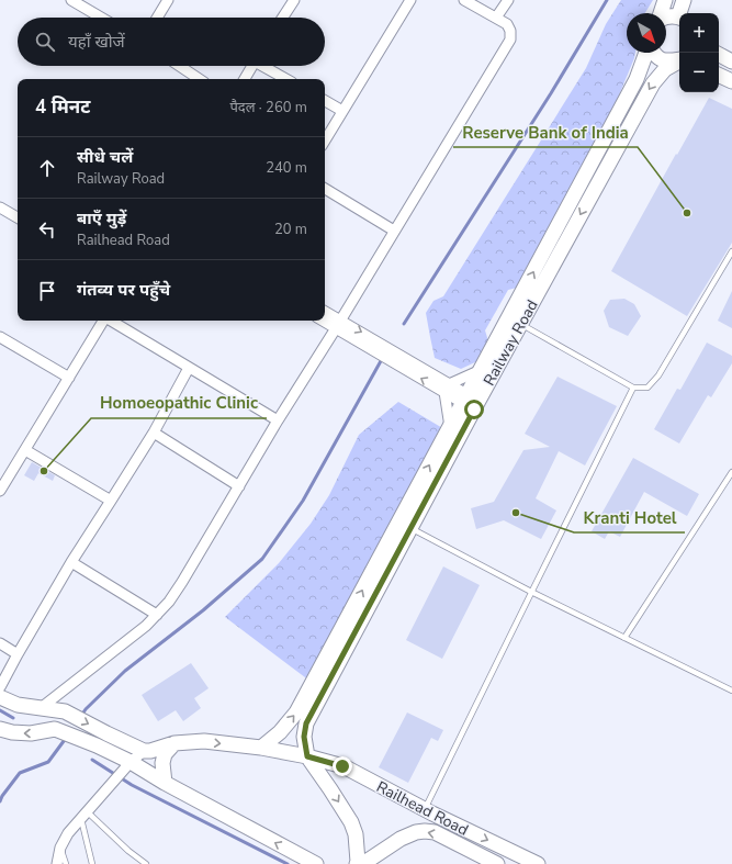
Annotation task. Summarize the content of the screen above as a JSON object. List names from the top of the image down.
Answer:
{
  "streets": {
    "main road": ["Railway Road", "Railhead Road"]
  },
  "crossings": [
    ["Railway Road", "Railhead Road"]
  ],
  "places": ["Reserve Bank of India", "Homoeopathic Clinic", "Kranti Hotel"],
  "north": "bottom right",
  "page": {
    "map_buttons": ["+", "−"],
    "search": "यहाँ खोजें",
    "heading": ["4 मिनट", "पैदल · 260 m"],
    "list": [
      ["सीधे चलें", "Railway Road", "240 m"],
      ["बाएँ मुड़ें", "Railhead Road", "20 m"],
      "गंतव्य पर पहुँचे"
    ]
  }
}
